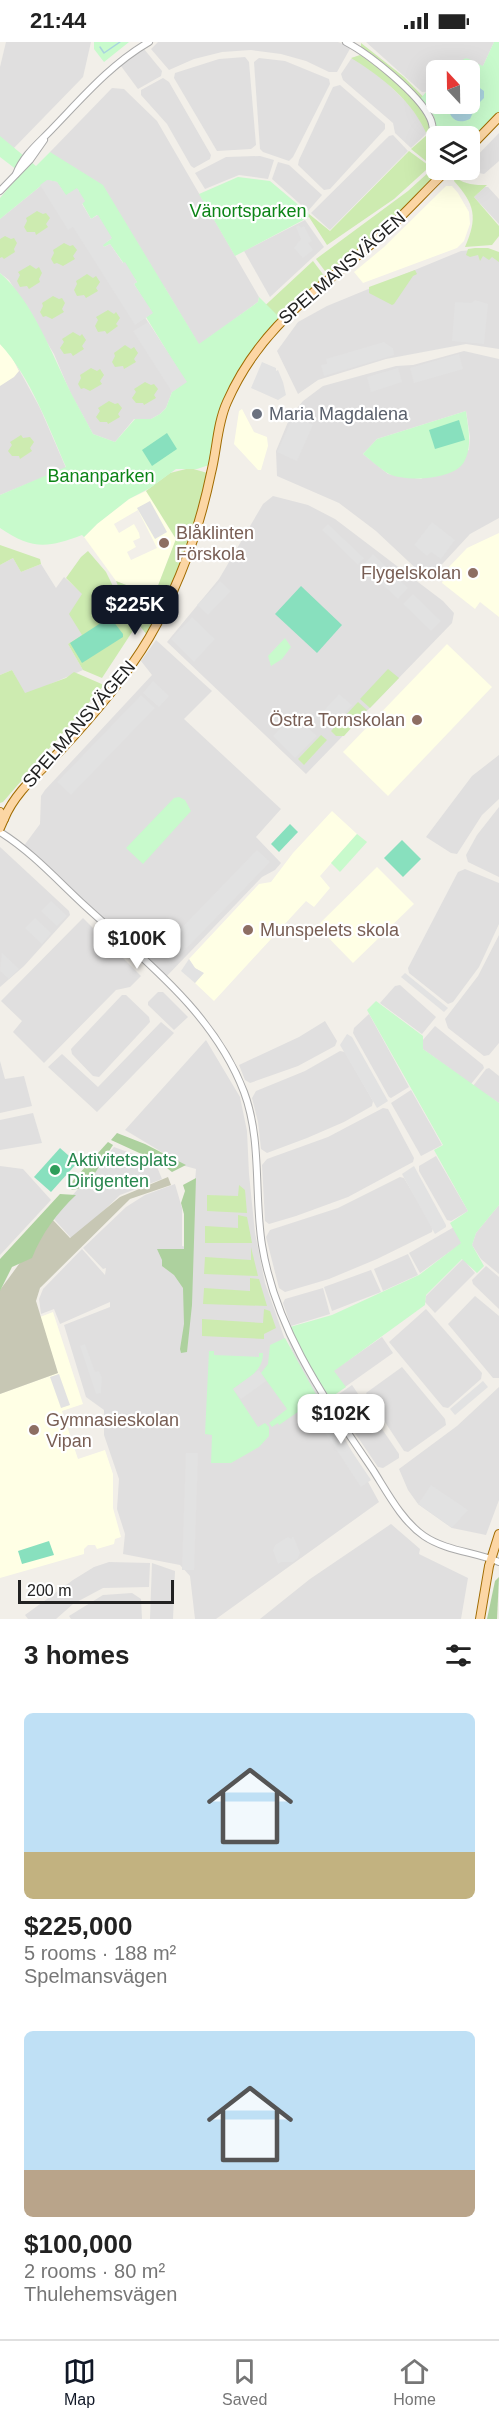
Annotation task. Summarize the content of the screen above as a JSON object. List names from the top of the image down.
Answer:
{
  "streets": {
    "main road": ["SPELMANSVÄGEN"]
  },
  "parks": ["Vänortsparken", "Bananparken"],
  "places": [
    "Maria Magdalena",
    "Blåklinten Förskola",
    "Flygelskolan",
    "Östra Tornskolan",
    "Munspelets skola",
    "Aktivitetsplats Dirigenten",
    "Gymnasieskolan Vipan"
  ],
  "scale_bar": "200 m",
  "north": "top",
  "page": {
    "status": "21:44",
    "price": ["$225K", "$100K", "$102K"],
    "scale": "200 m",
    "heading": "3 homes",
    "list": [
      {
        "name": "$225,000",
        "note": "5 rooms · 188 m² · Spelmansvägen"
      },
      {
        "name": "$100,000",
        "note": "2 rooms · 80 m² · Thulehemsvägen"
      }
    ],
    "tabs": ["Map", "Saved", "Home"]
  }
}
